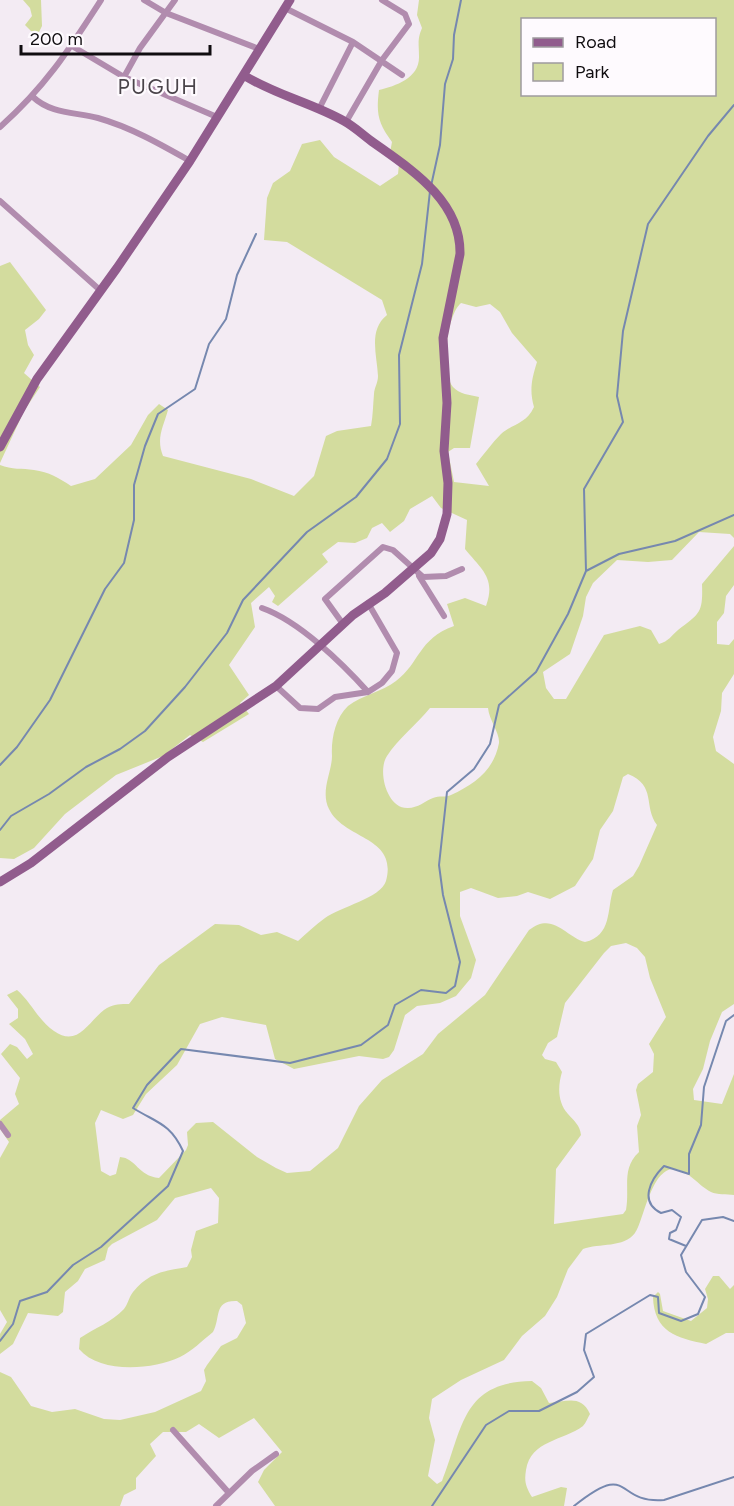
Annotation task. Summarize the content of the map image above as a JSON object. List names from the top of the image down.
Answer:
{
  "districts": ["PUGUH"],
  "legend": ["Road", "Park"],
  "scale_bar": "200 m"
}
